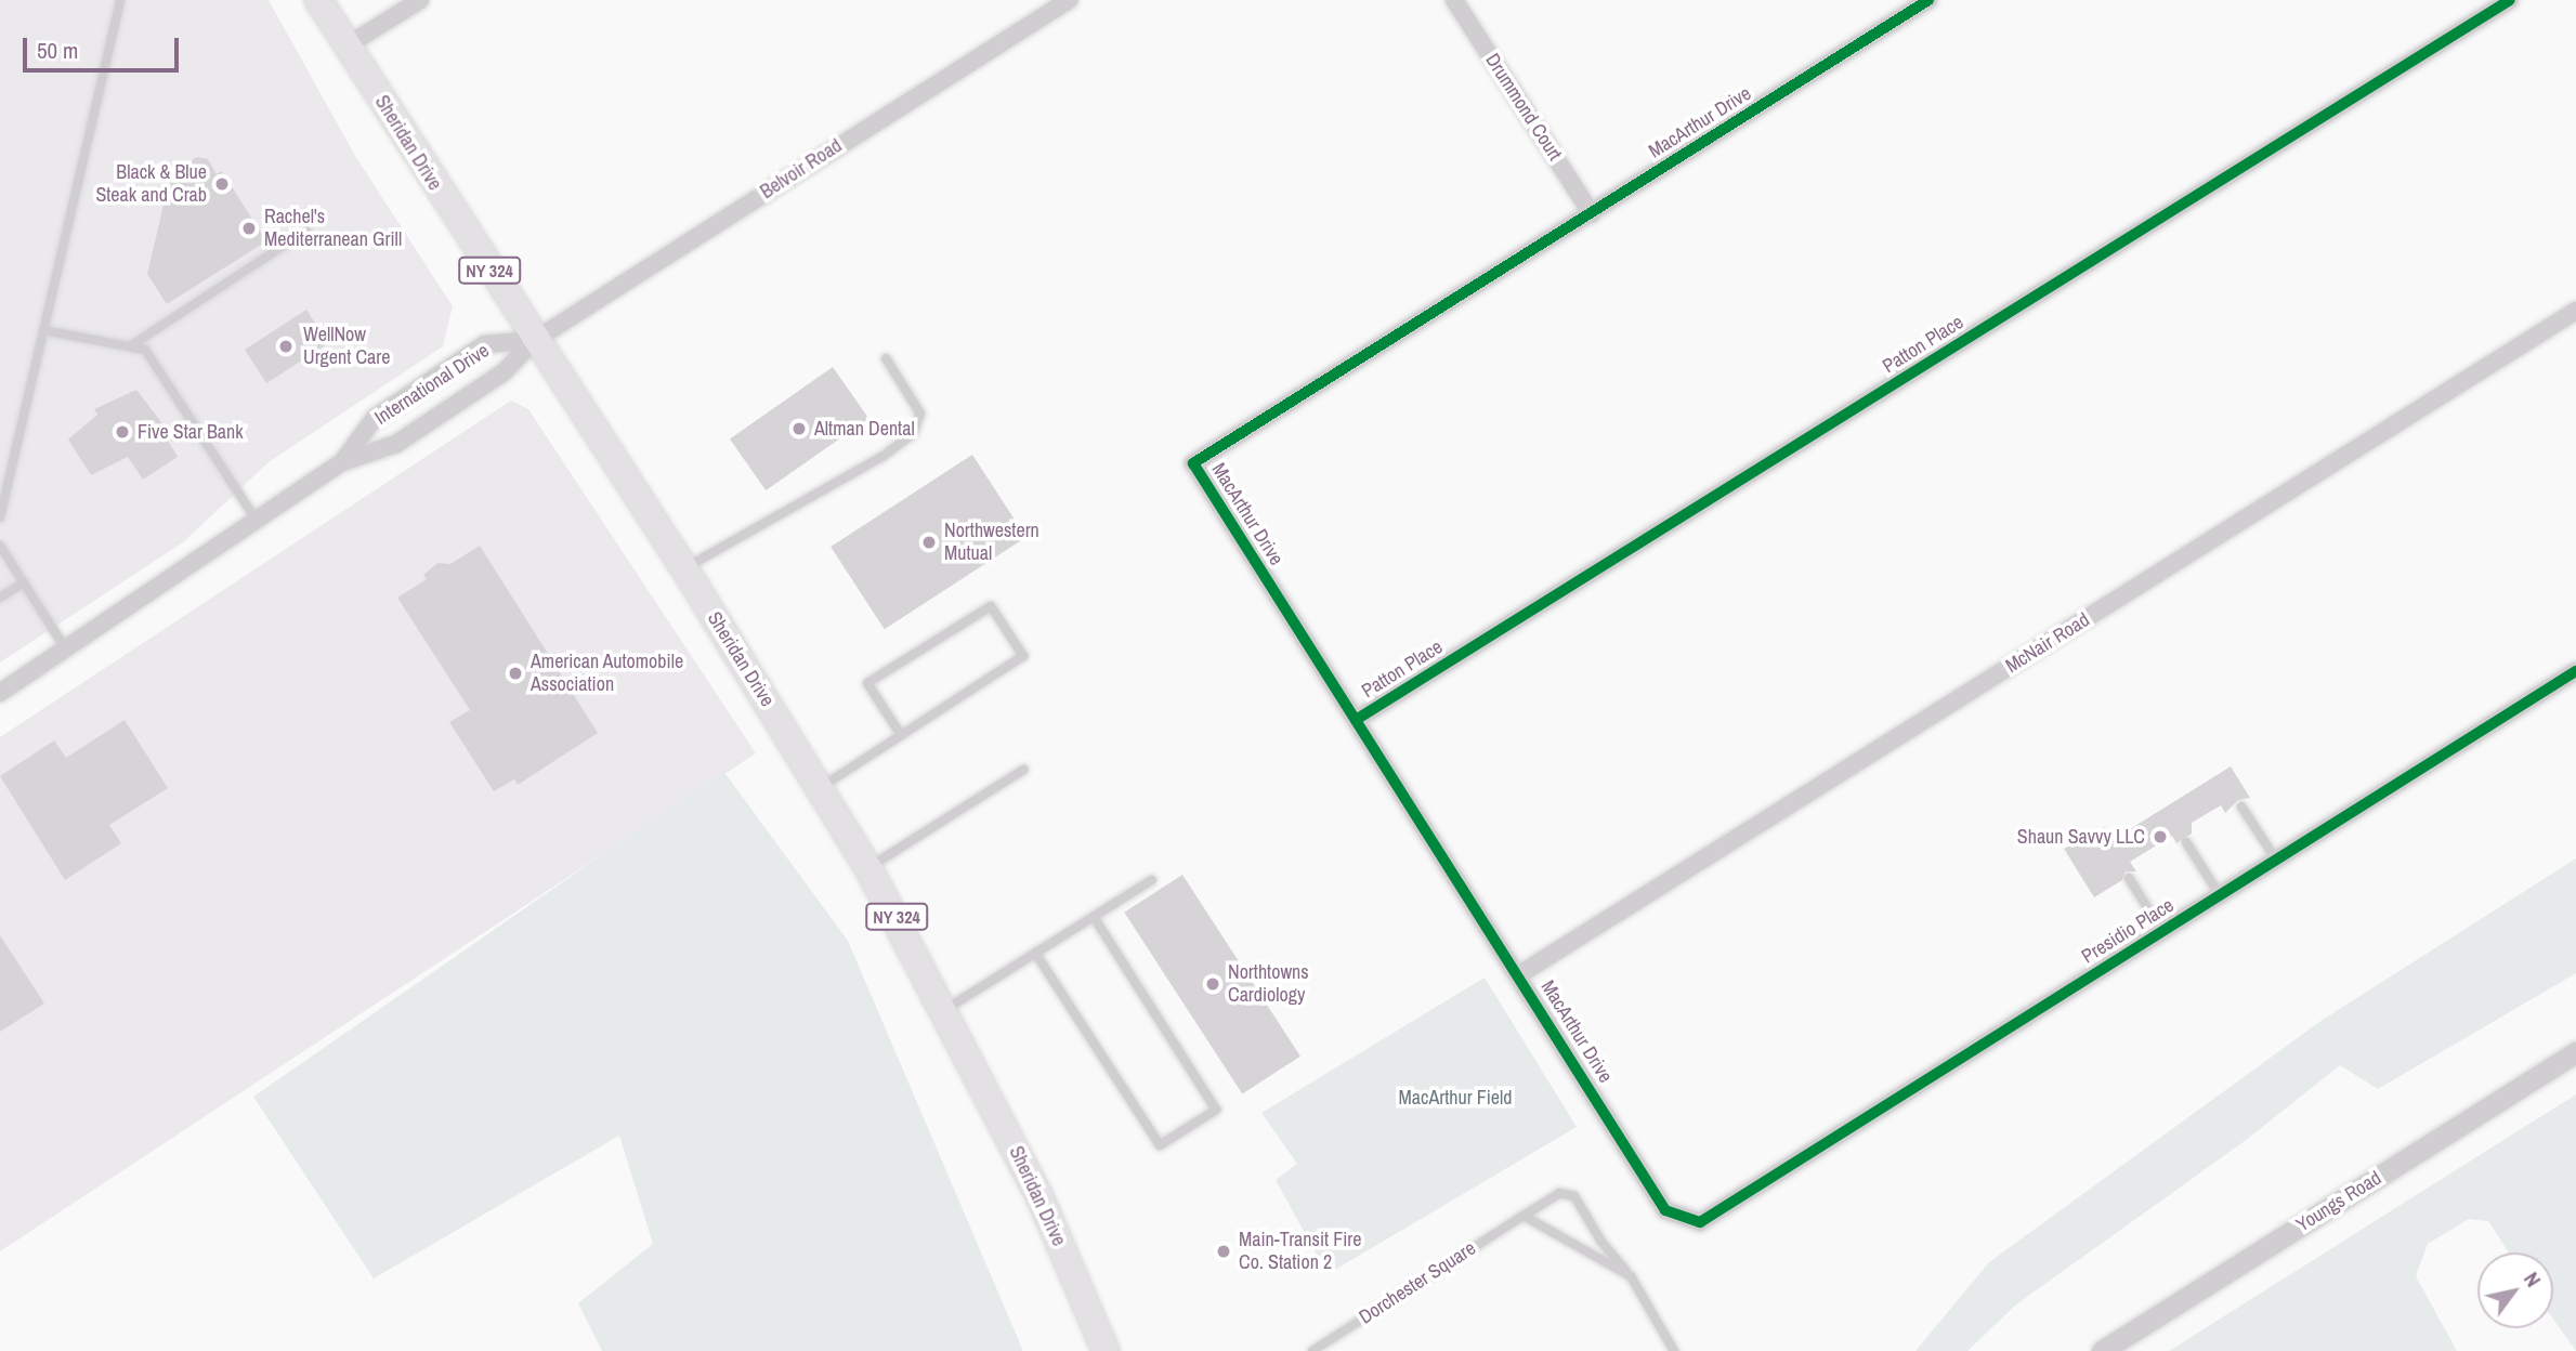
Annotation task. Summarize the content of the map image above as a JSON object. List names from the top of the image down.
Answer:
{
  "streets": {
    "main road": ["Sheridan Drive", "NY 324"],
    "street": [
      "Drummond Court",
      "MacArthur Drive",
      "Belvoir Road",
      "Patton Place",
      "International Drive",
      "McNair Road",
      "Presidio Place",
      "Youngs Road"
    ],
    "lane": ["Dorchester Square"]
  },
  "crossings": [
    ["Drummond Court", "MacArthur Drive"],
    ["MacArthur Drive", "Patton Place"],
    ["MacArthur Drive", "McNair Road"],
    ["MacArthur Drive", "Presidio Place"],
    ["Sheridan Drive", "Belvoir Road"],
    ["Sheridan Drive", "International Drive"],
    ["Belvoir Road", "International Drive"]
  ],
  "parks": ["MacArthur Field"],
  "places": [
    "Black & Blue Steak and Crab",
    "Rachel's Mediterranean Grill",
    "WellNow Urgent Care",
    "Altman Dental",
    "Five Star Bank",
    "Northwestern Mutual",
    "American Automobile Association",
    "Shaun Savvy LLC",
    "Northtowns Cardiology",
    "Main-Transit Fire Co. Station 2"
  ],
  "scale_bar": "50 m",
  "north": "top right"
}
